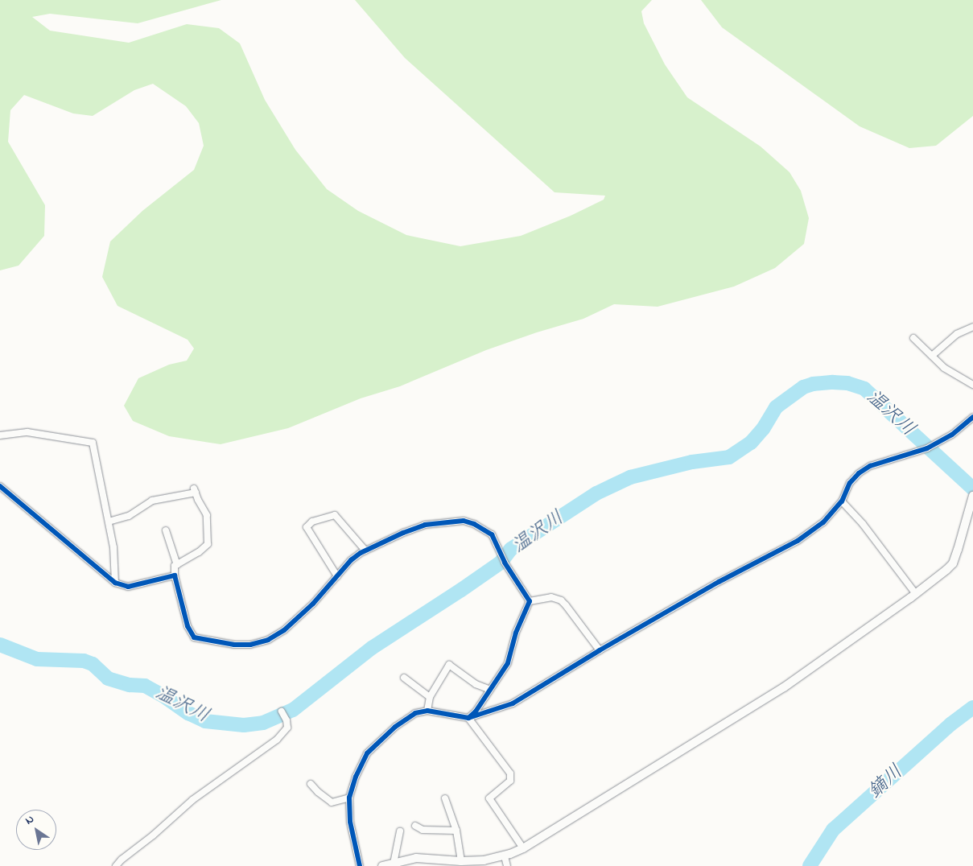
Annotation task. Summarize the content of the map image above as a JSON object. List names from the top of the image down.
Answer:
{
  "water": ["温沢川", "鏑川"],
  "north": "top left"
}
